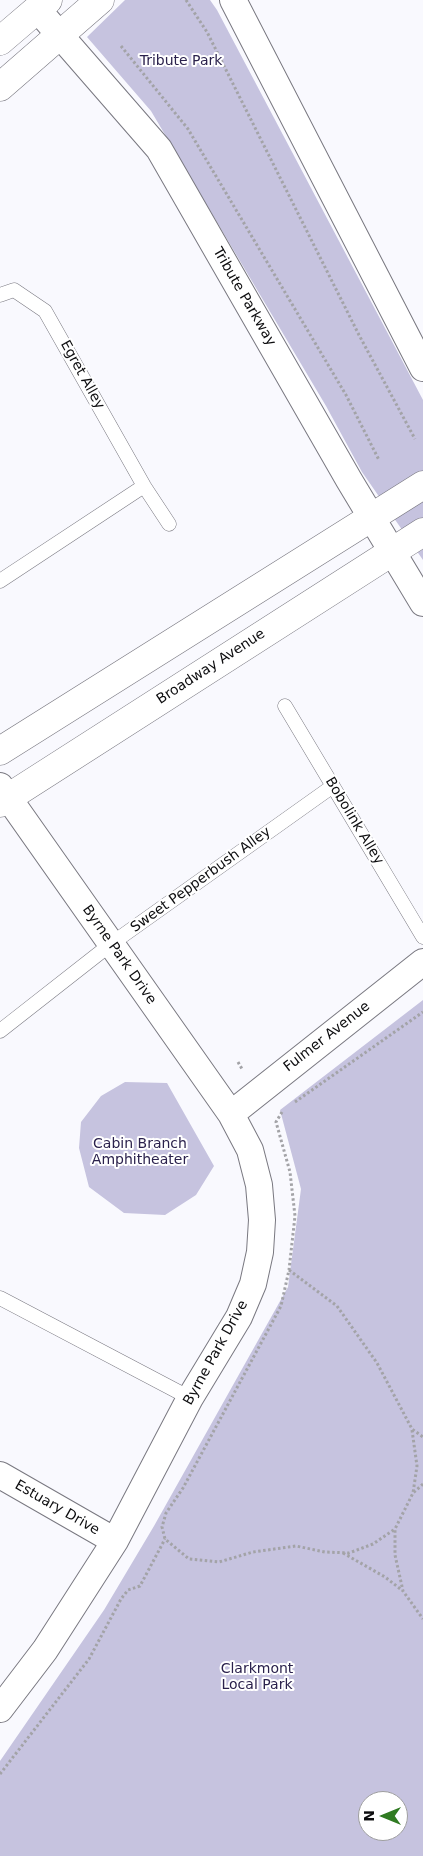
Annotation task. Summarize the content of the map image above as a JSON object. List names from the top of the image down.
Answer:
{
  "streets": {
    "street": [
      "Tribute Parkway",
      "Broadway Avenue",
      "Byrne Park Drive",
      "Fulmer Avenue",
      "Estuary Drive"
    ],
    "lane": ["Egret Alley", "Bobolink Alley", "Sweet Pepperbush Alley"]
  },
  "crossings": [
    ["Tribute Parkway", "Broadway Avenue"],
    ["Broadway Avenue", "Byrne Park Drive"],
    ["Bobolink Alley", "Sweet Pepperbush Alley"],
    ["Sweet Pepperbush Alley", "Byrne Park Drive"],
    ["Byrne Park Drive", "Fulmer Avenue"],
    ["Byrne Park Drive", "Estuary Drive"]
  ],
  "parks": ["Tribute Park", "Cabin Branch Amphitheater", "Clarkmont Local Park"],
  "north": "left"
}
